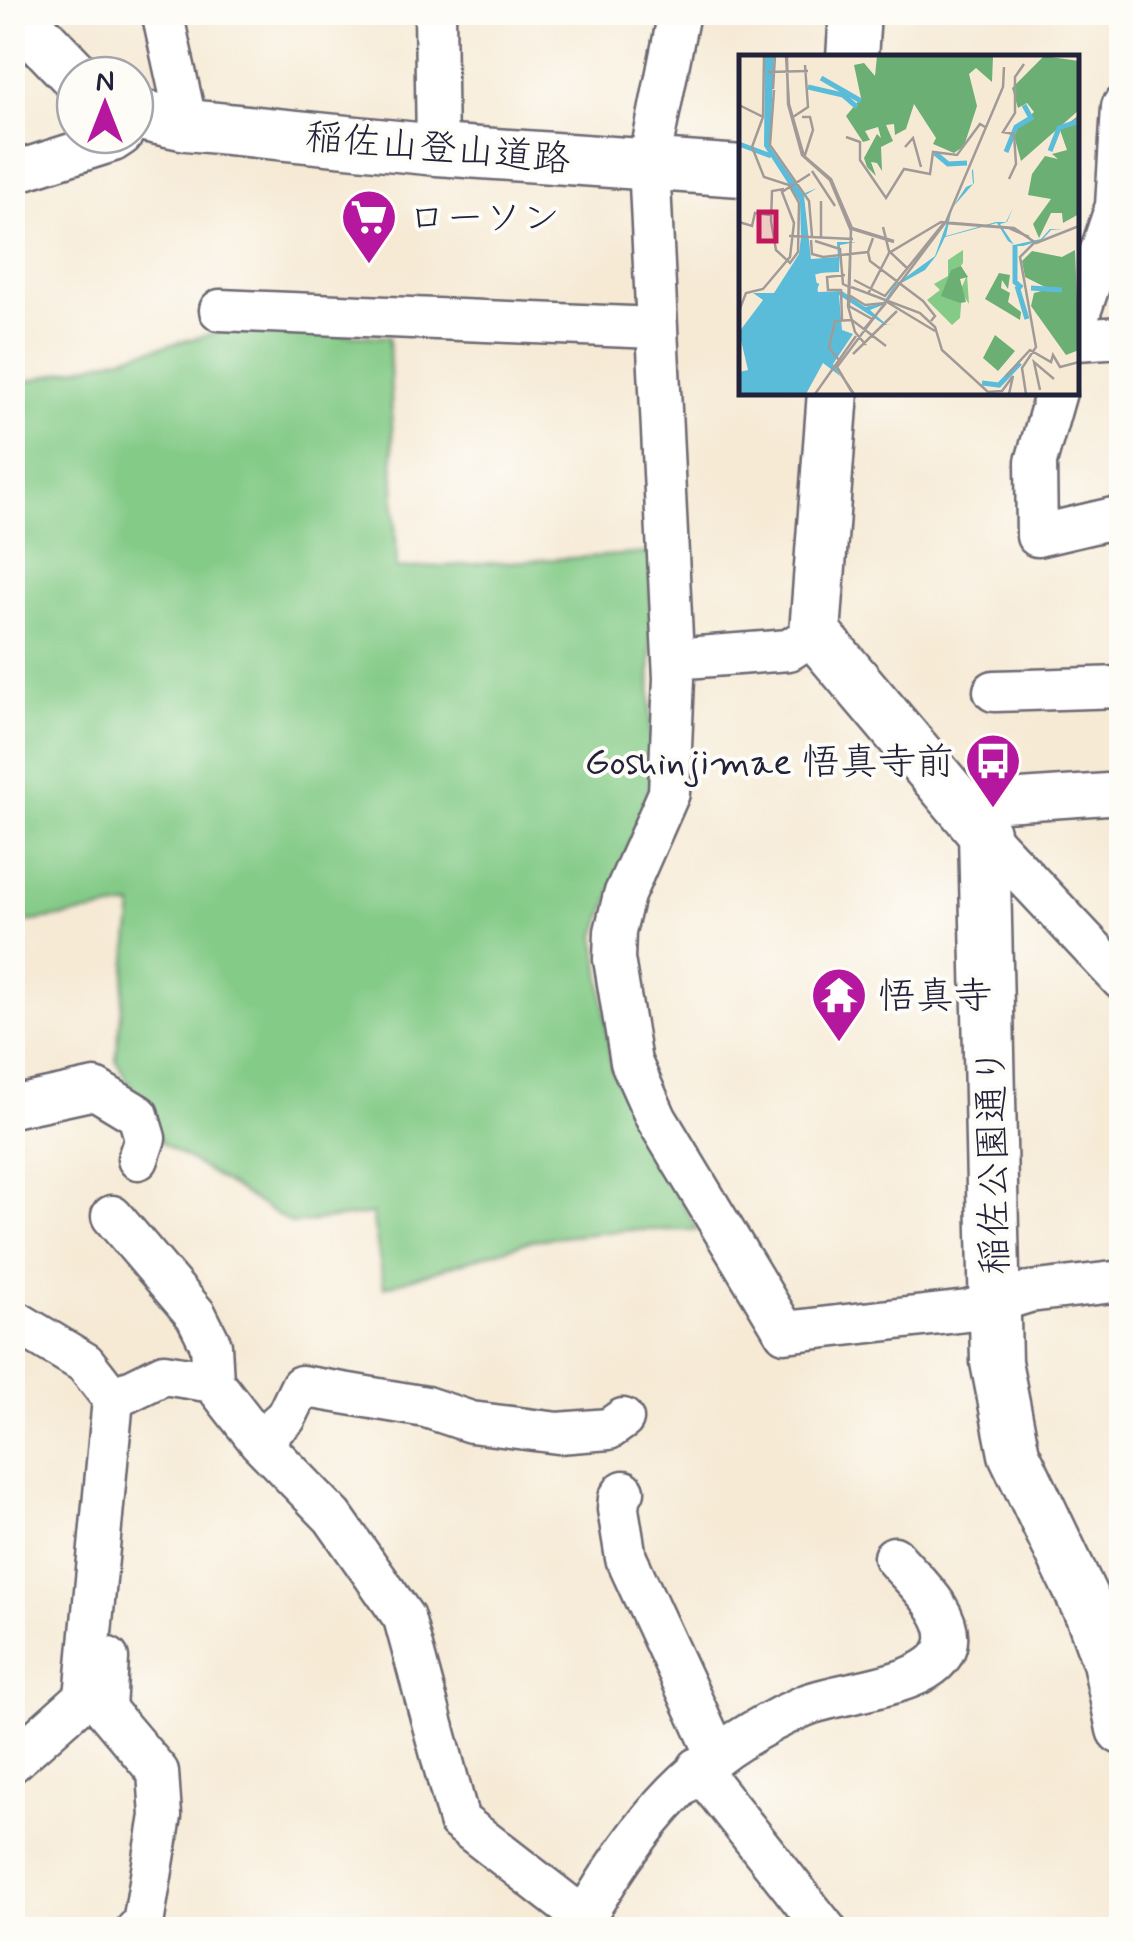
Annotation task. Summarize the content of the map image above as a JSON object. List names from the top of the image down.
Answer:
{
  "streets": {
    "street": ["稲佐山登山道路", "稲佐公園通り"]
  },
  "places": {
    "supermarket": ["ローソン"],
    "bus stop": ["Goshinjimae 悟真寺前"],
    "temple": ["悟真寺"]
  },
  "north": "top"
}
